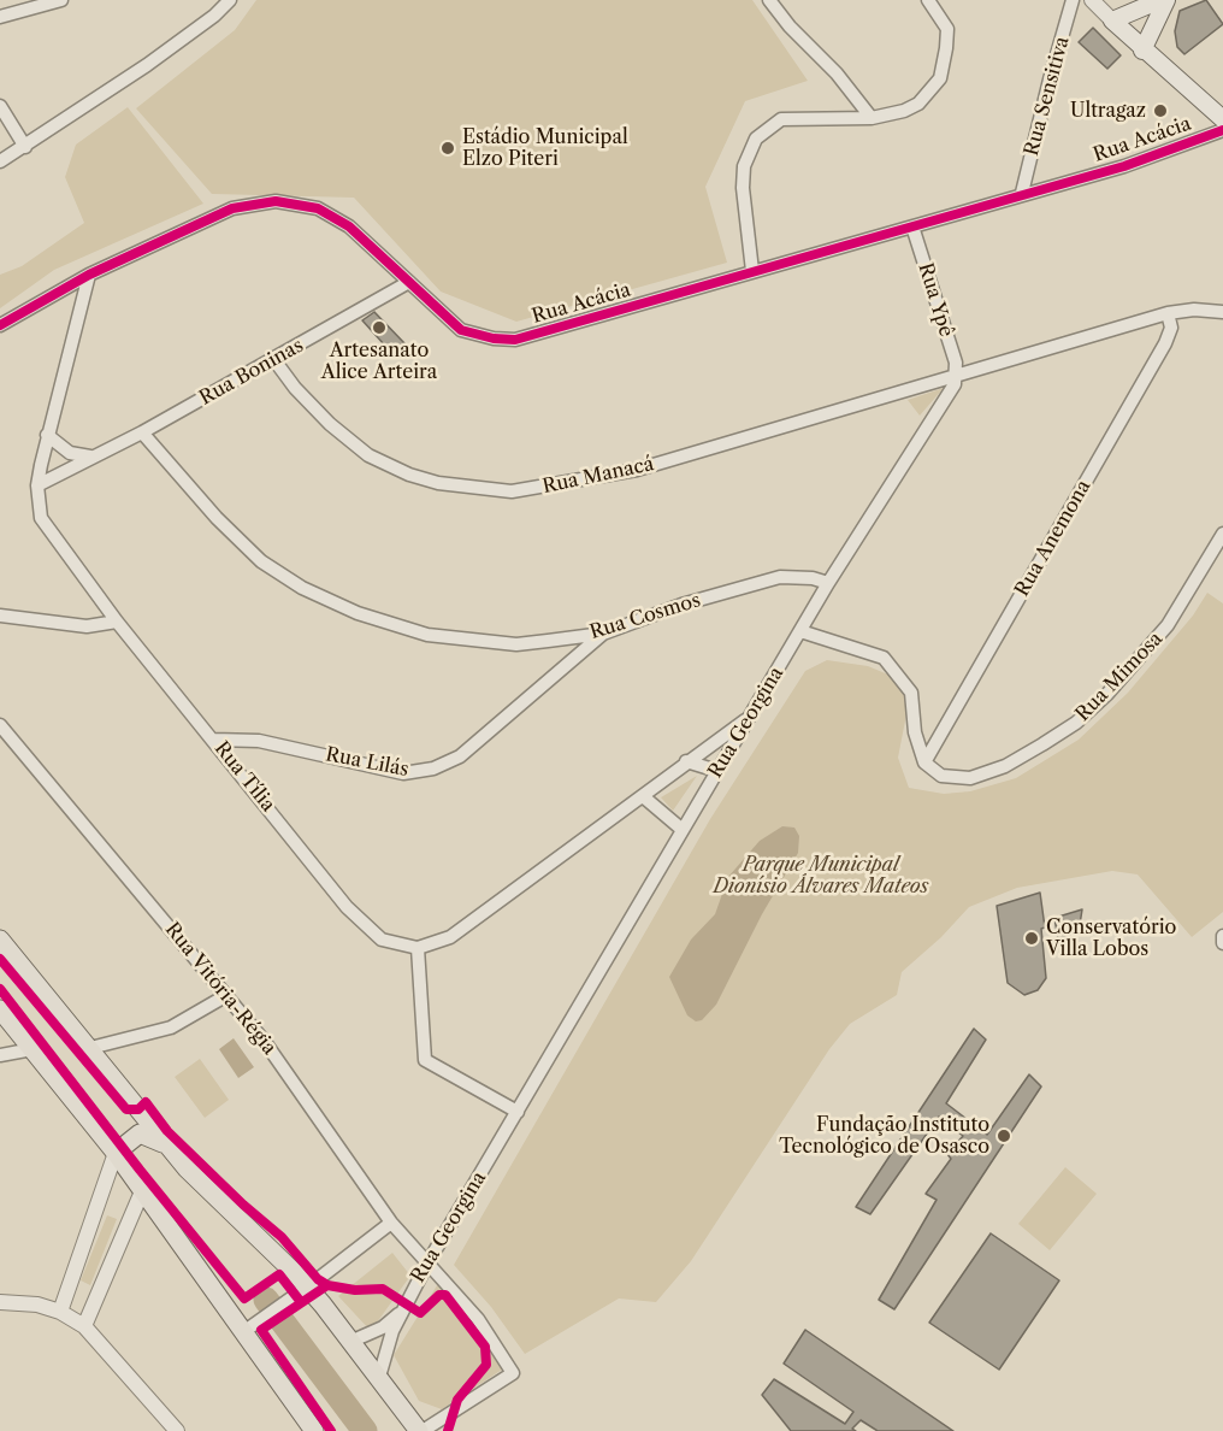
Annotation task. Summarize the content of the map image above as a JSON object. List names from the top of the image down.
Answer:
{
  "streets": {
    "street": [
      "Rua Sensitiva",
      "Rua Acácia",
      "Rua Ypê",
      "Rua Boninas",
      "Rua Manacá",
      "Rua Anemona",
      "Rua Cosmos",
      "Rua Mimosa",
      "Rua Georgina",
      "Rua Lilás",
      "Rua Tília",
      "Rua Vitória-Régia"
    ]
  },
  "crossings": [
    ["Rua Sensitiva", "Rua Acácia"],
    ["Rua Acácia", "Rua Ypê"],
    ["Rua Acácia", "Rua Boninas"],
    ["Rua Acácia", "Rua Tília"],
    ["Rua Ypê", "Rua Manacá"],
    ["Rua Ypê", "Rua Georgina"],
    ["Rua Boninas", "Rua Manacá"],
    ["Rua Boninas", "Rua Cosmos"],
    ["Rua Boninas", "Rua Tília"],
    ["Rua Manacá", "Rua Georgina"],
    ["Rua Anemona", "Rua Mimosa"],
    ["Rua Cosmos", "Rua Georgina"],
    ["Rua Cosmos", "Rua Lilás"],
    ["Rua Georgina", "Rua Vitória-Régia"],
    ["Rua Lilás", "Rua Tília"]
  ],
  "parks": ["Parque Municipal Dionísio Álvares Mateos"],
  "places": [
    "Ultragaz",
    "Estádio Municipal Elzo Piteri",
    "Artesanato Alice Arteira",
    "Conservatório Villa Lobos",
    "Fundação Instituto Tecnológico de Osasco"
  ]
}
